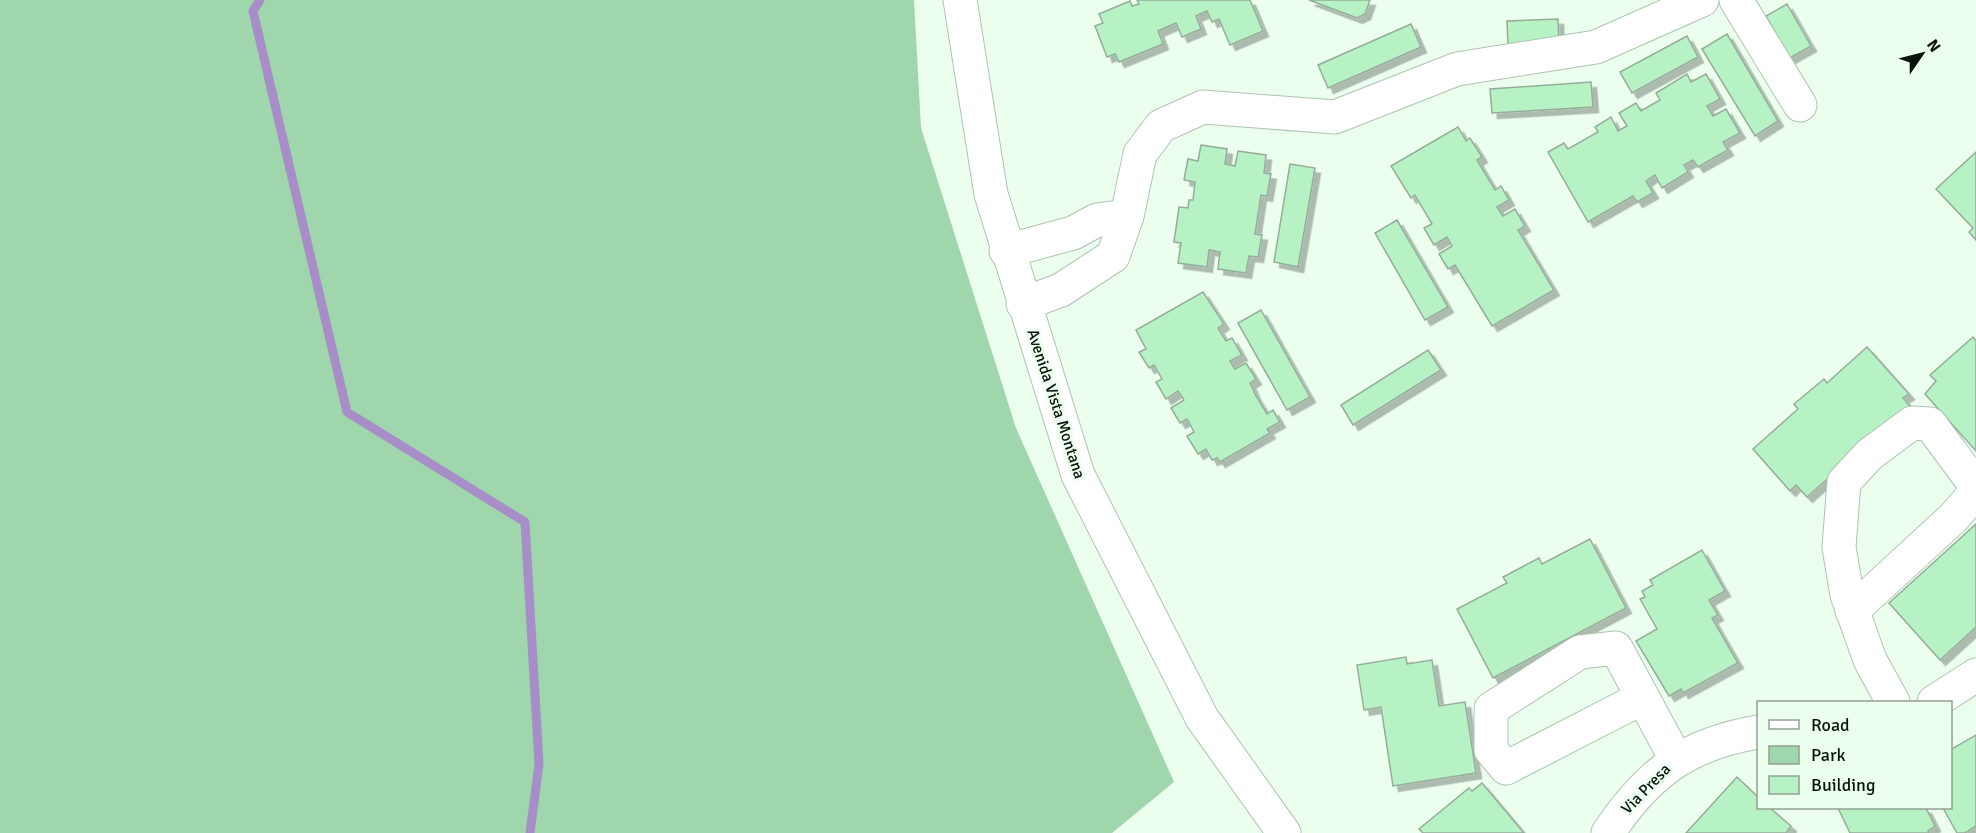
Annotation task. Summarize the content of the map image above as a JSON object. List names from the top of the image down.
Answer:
{
  "streets": {
    "street": ["Avenida Vista Montana", "Via Presa"]
  },
  "legend": ["Road", "Park", "Building"],
  "north": "top right"
}
